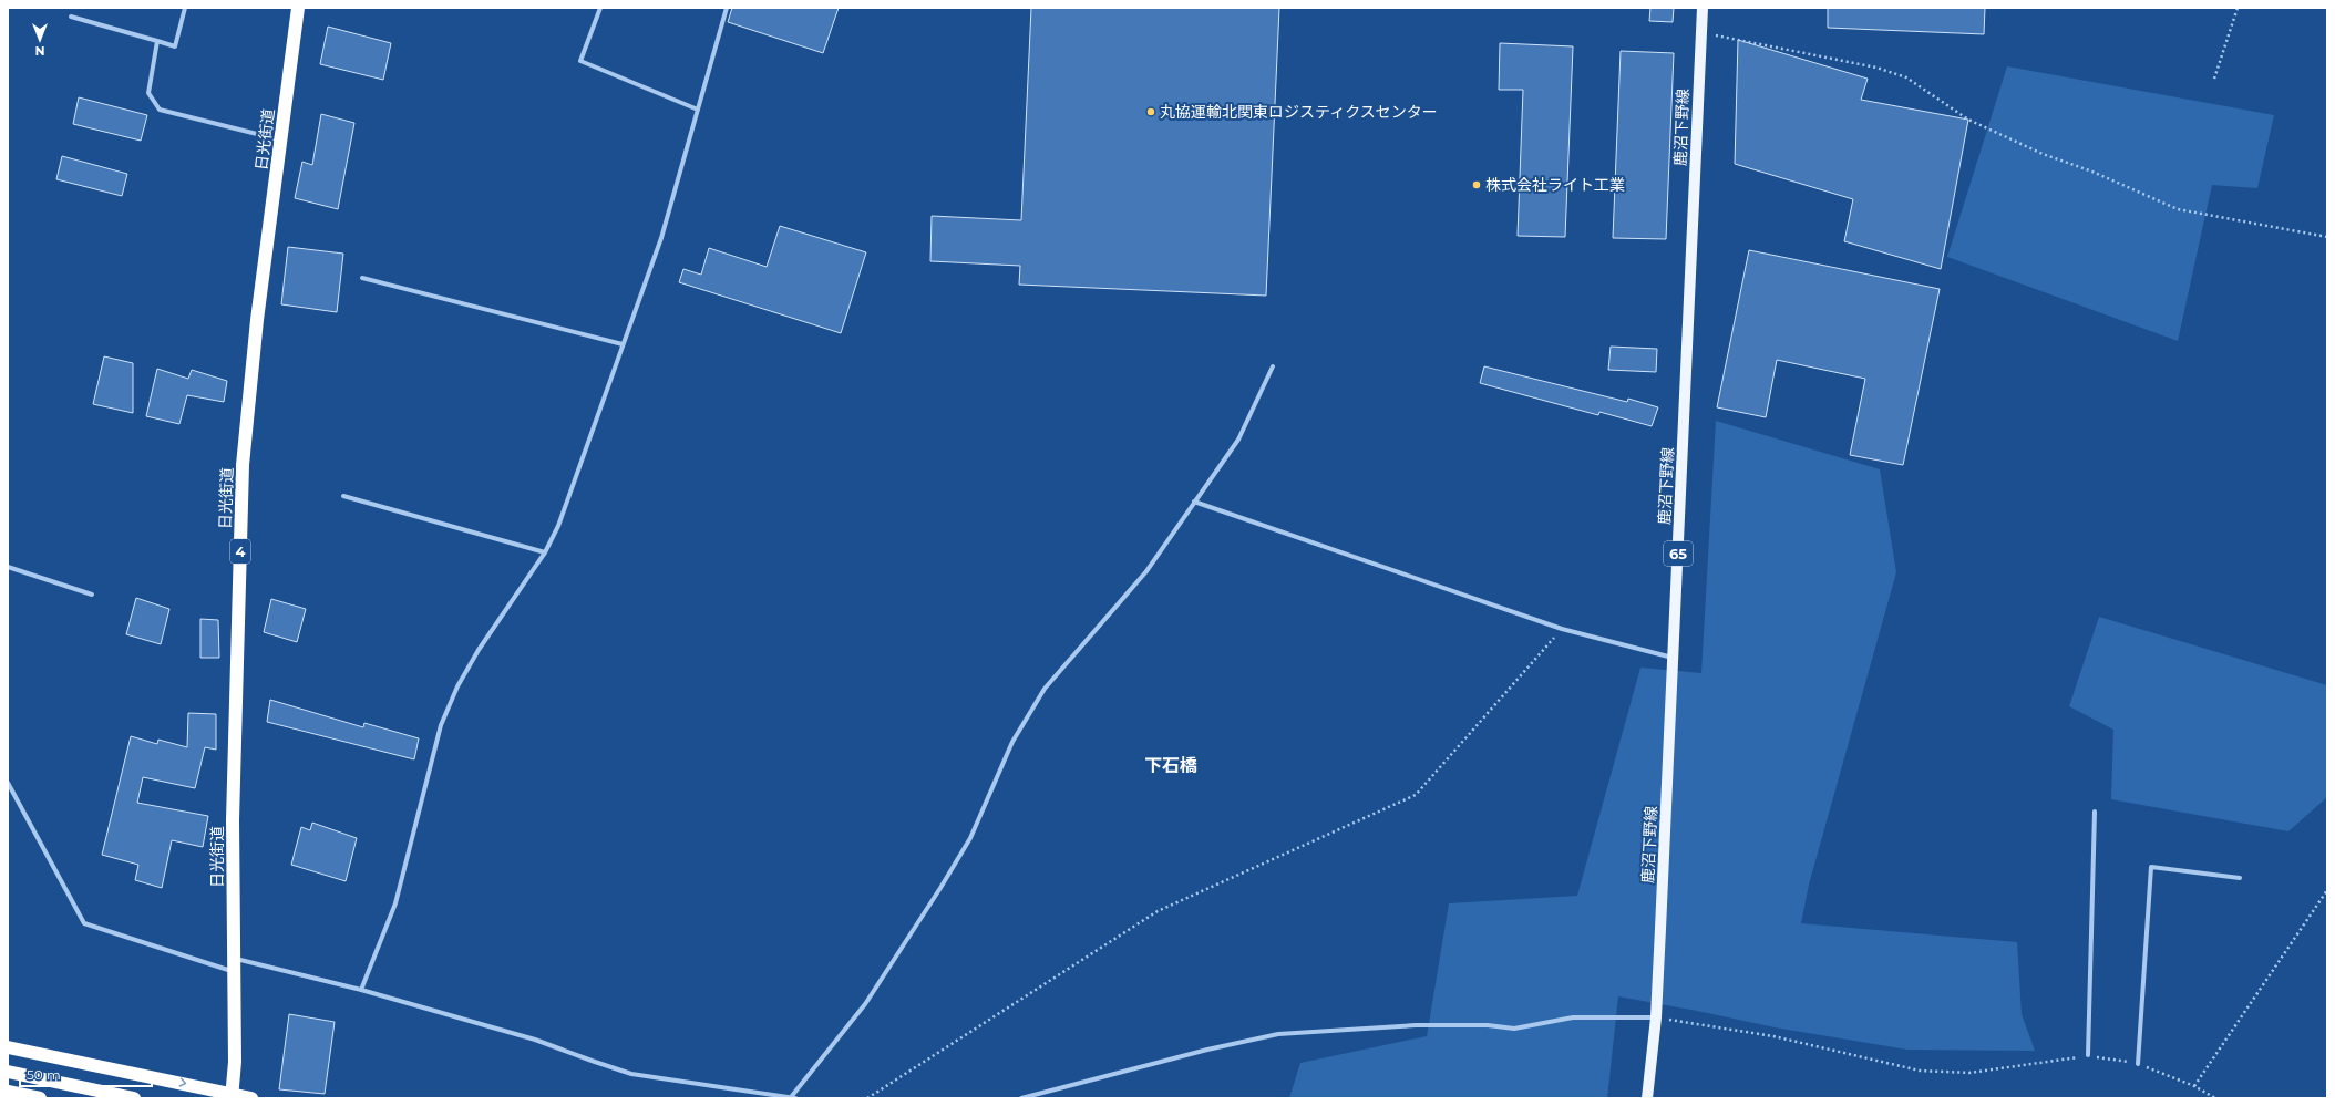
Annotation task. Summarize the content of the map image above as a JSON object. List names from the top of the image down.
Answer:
{
  "streets": {
    "highway": ["日光街道", "4"],
    "main road": ["鹿沼下野線", "65"]
  },
  "districts": ["下石橋"],
  "places": ["丸協運輸北関東ロジスティクスセンター", "株式会社ライト工業"],
  "scale_bar": "50 m",
  "north": "bottom"
}
